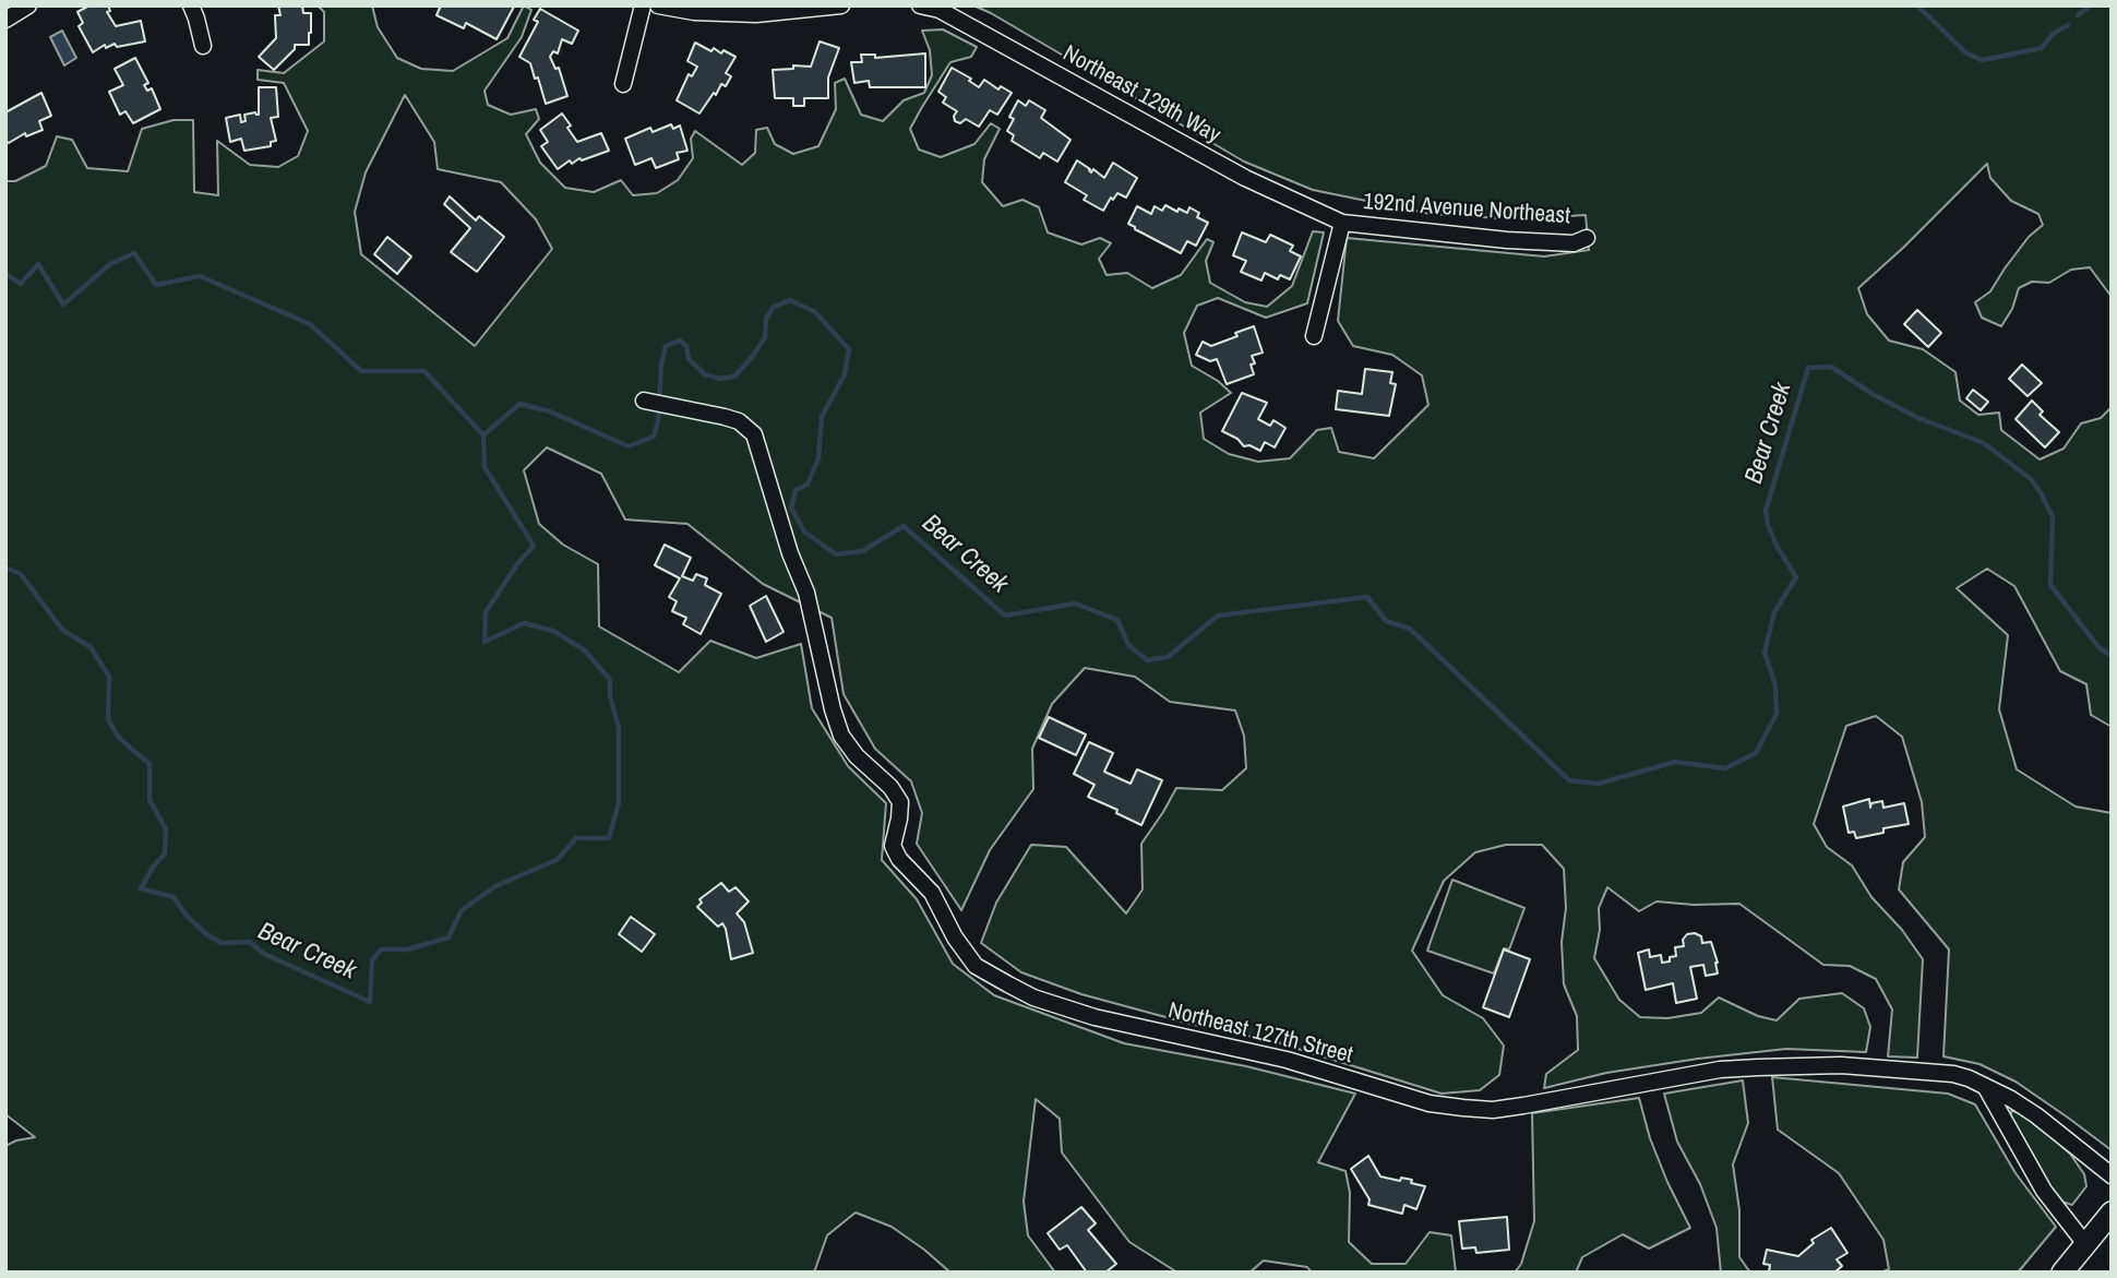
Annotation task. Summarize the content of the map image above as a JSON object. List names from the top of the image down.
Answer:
{
  "streets": {
    "street": ["Northeast 129th Way", "192nd Avenue Northeast", "Northeast 127th Street"]
  },
  "crossings": [
    ["Northeast 129th Way", "192nd Avenue Northeast"]
  ],
  "water": ["Bear Creek"]
}
